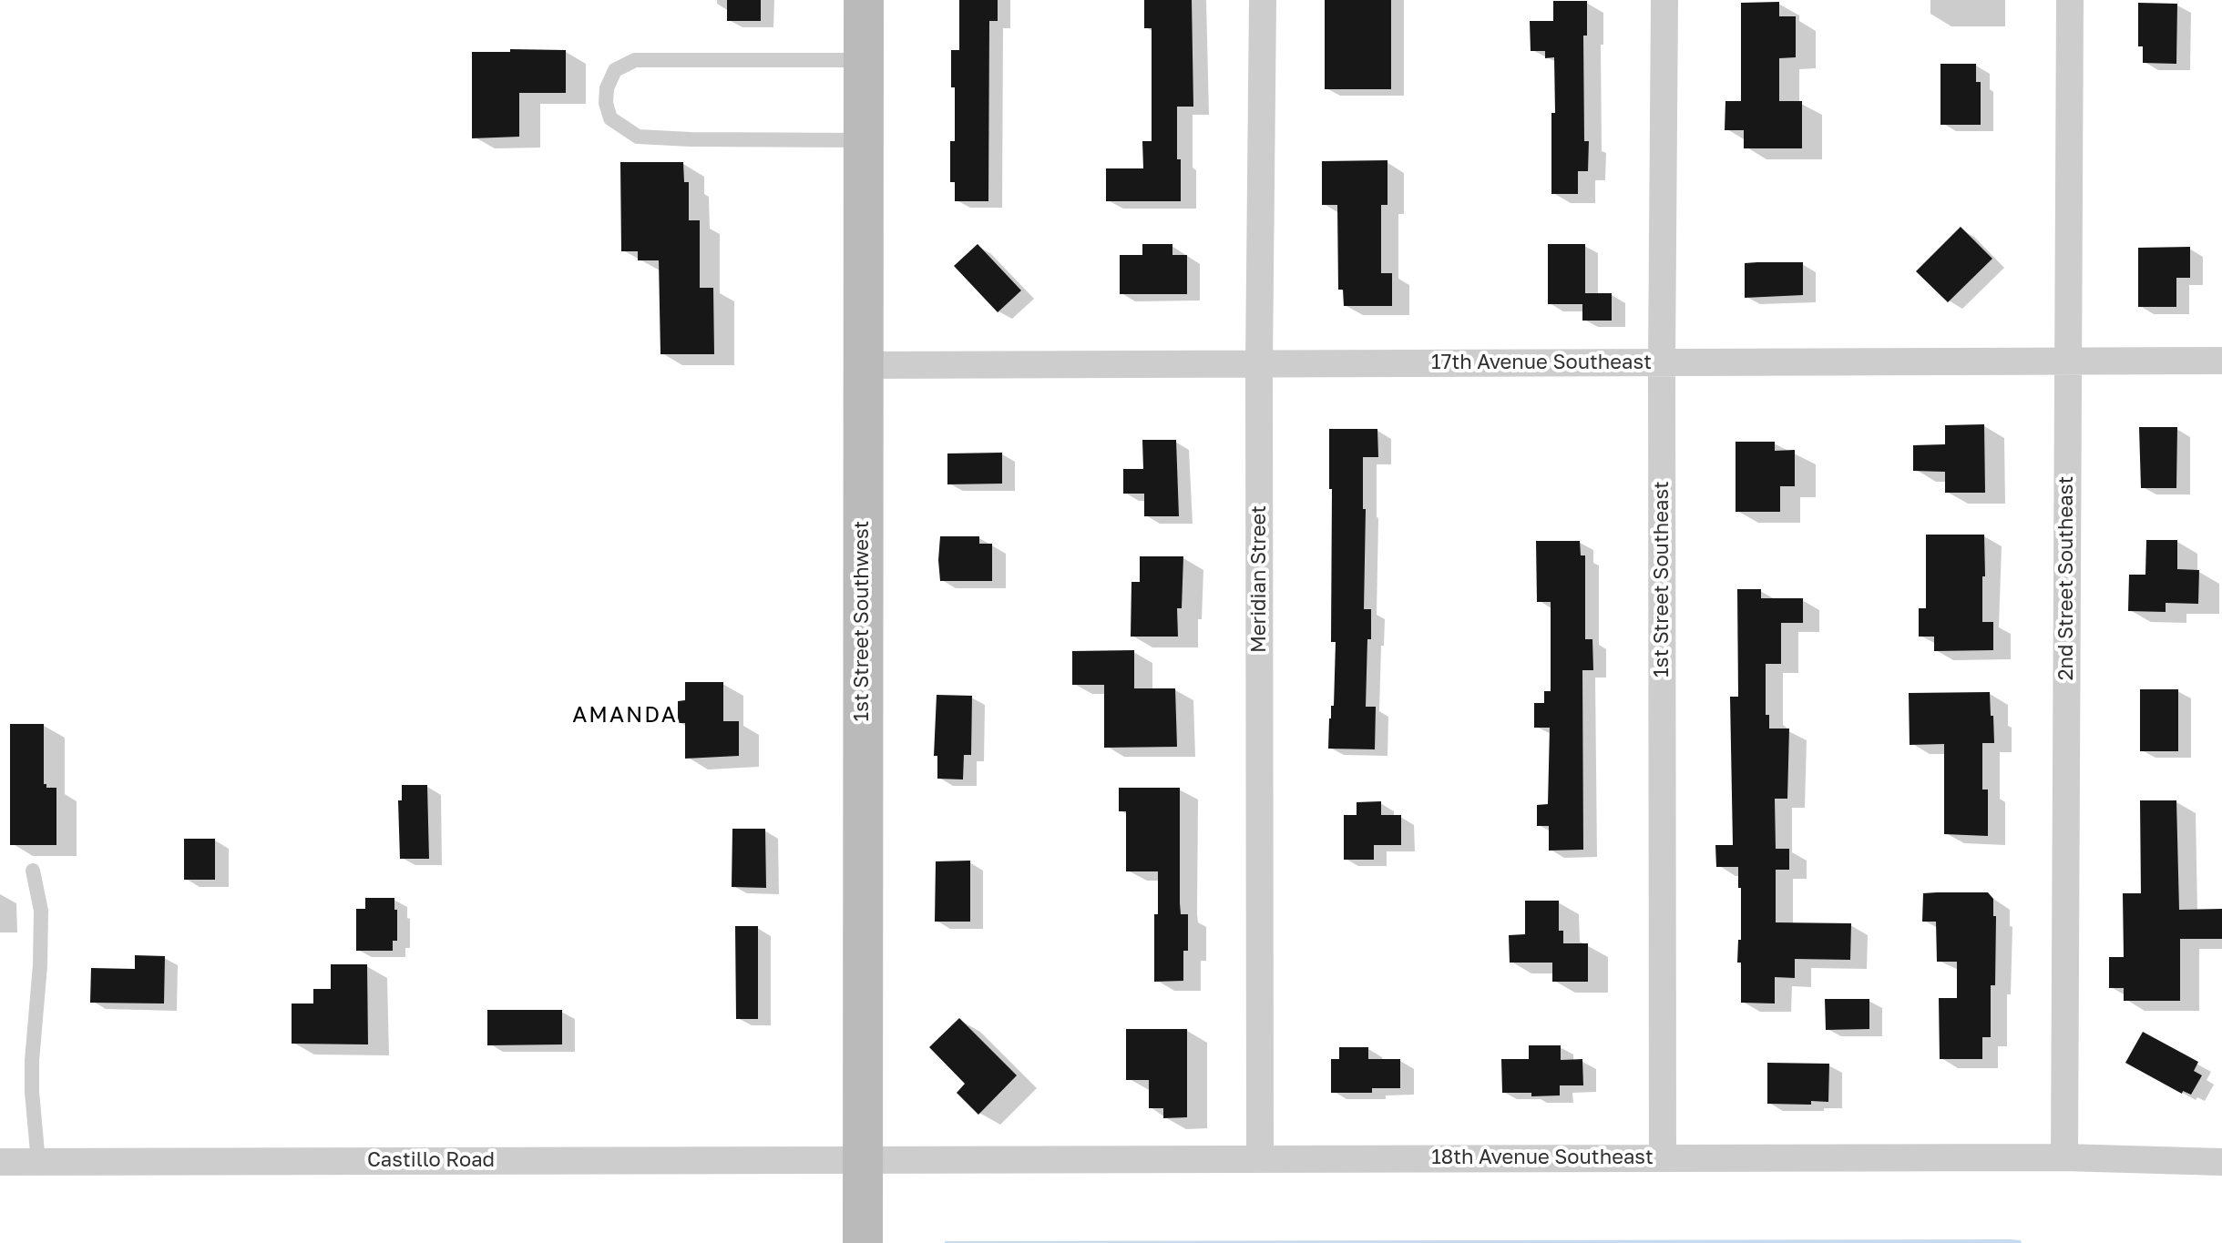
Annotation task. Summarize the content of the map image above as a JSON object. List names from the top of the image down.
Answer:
{
  "streets": {
    "street": [
      "17th Avenue Southeast",
      "2nd Street Southeast",
      "Meridian Street",
      "1st Street Southeast",
      "1st Street Southwest",
      "18th Avenue Southeast",
      "Castillo Road"
    ]
  },
  "crossings": [
    ["17th Avenue Southeast", "2nd Street Southeast"],
    ["17th Avenue Southeast", "Meridian Street"],
    ["17th Avenue Southeast", "1st Street Southeast"],
    ["17th Avenue Southeast", "1st Street Southwest"],
    ["2nd Street Southeast", "18th Avenue Southeast"],
    ["Meridian Street", "18th Avenue Southeast"],
    ["1st Street Southeast", "18th Avenue Southeast"],
    ["1st Street Southwest", "18th Avenue Southeast"],
    ["1st Street Southwest", "Castillo Road"],
    ["18th Avenue Southeast", "Castillo Road"]
  ],
  "districts": ["AMANDA"]
}
